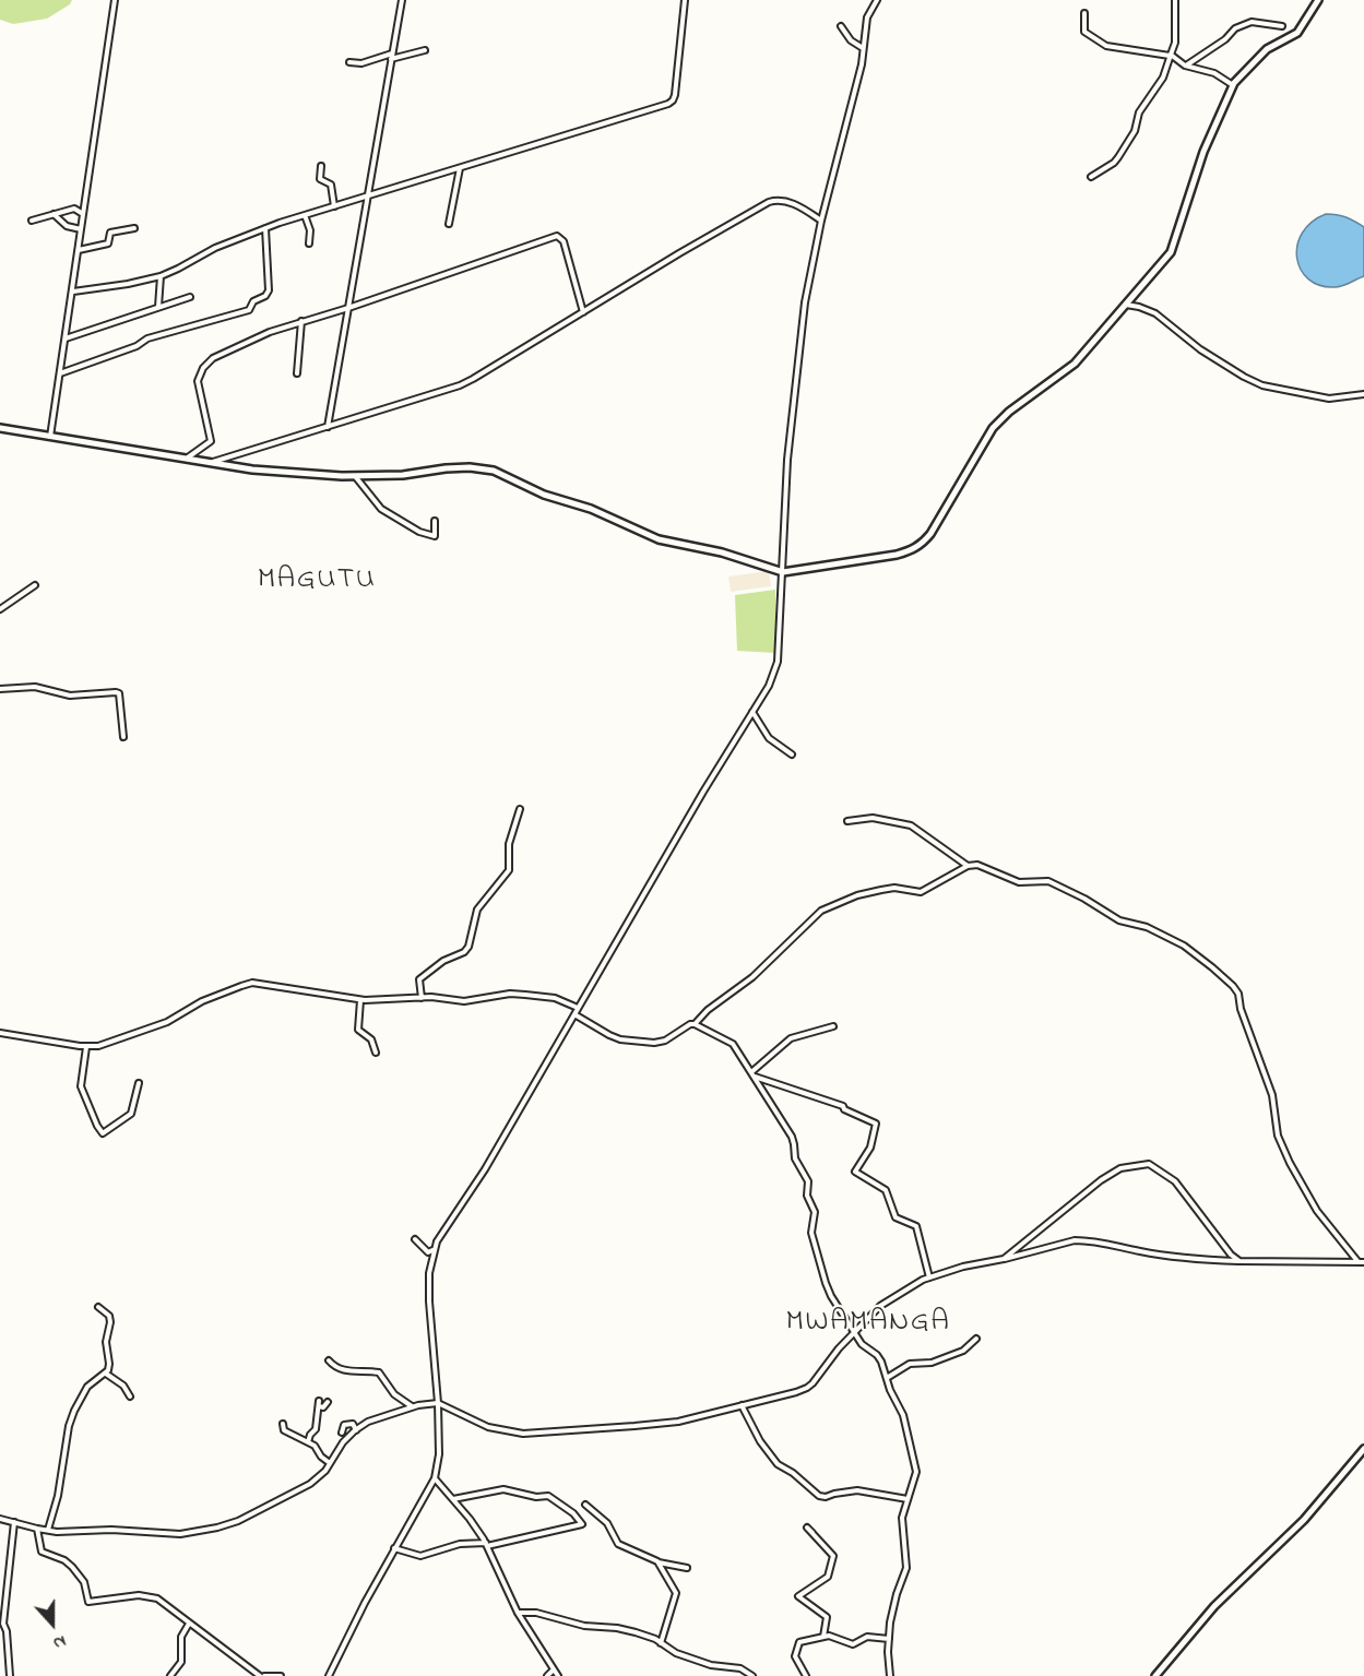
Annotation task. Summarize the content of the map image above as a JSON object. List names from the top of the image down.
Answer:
{
  "districts": ["MAGUTU", "MWAMANGA"],
  "north": "bottom"
}
